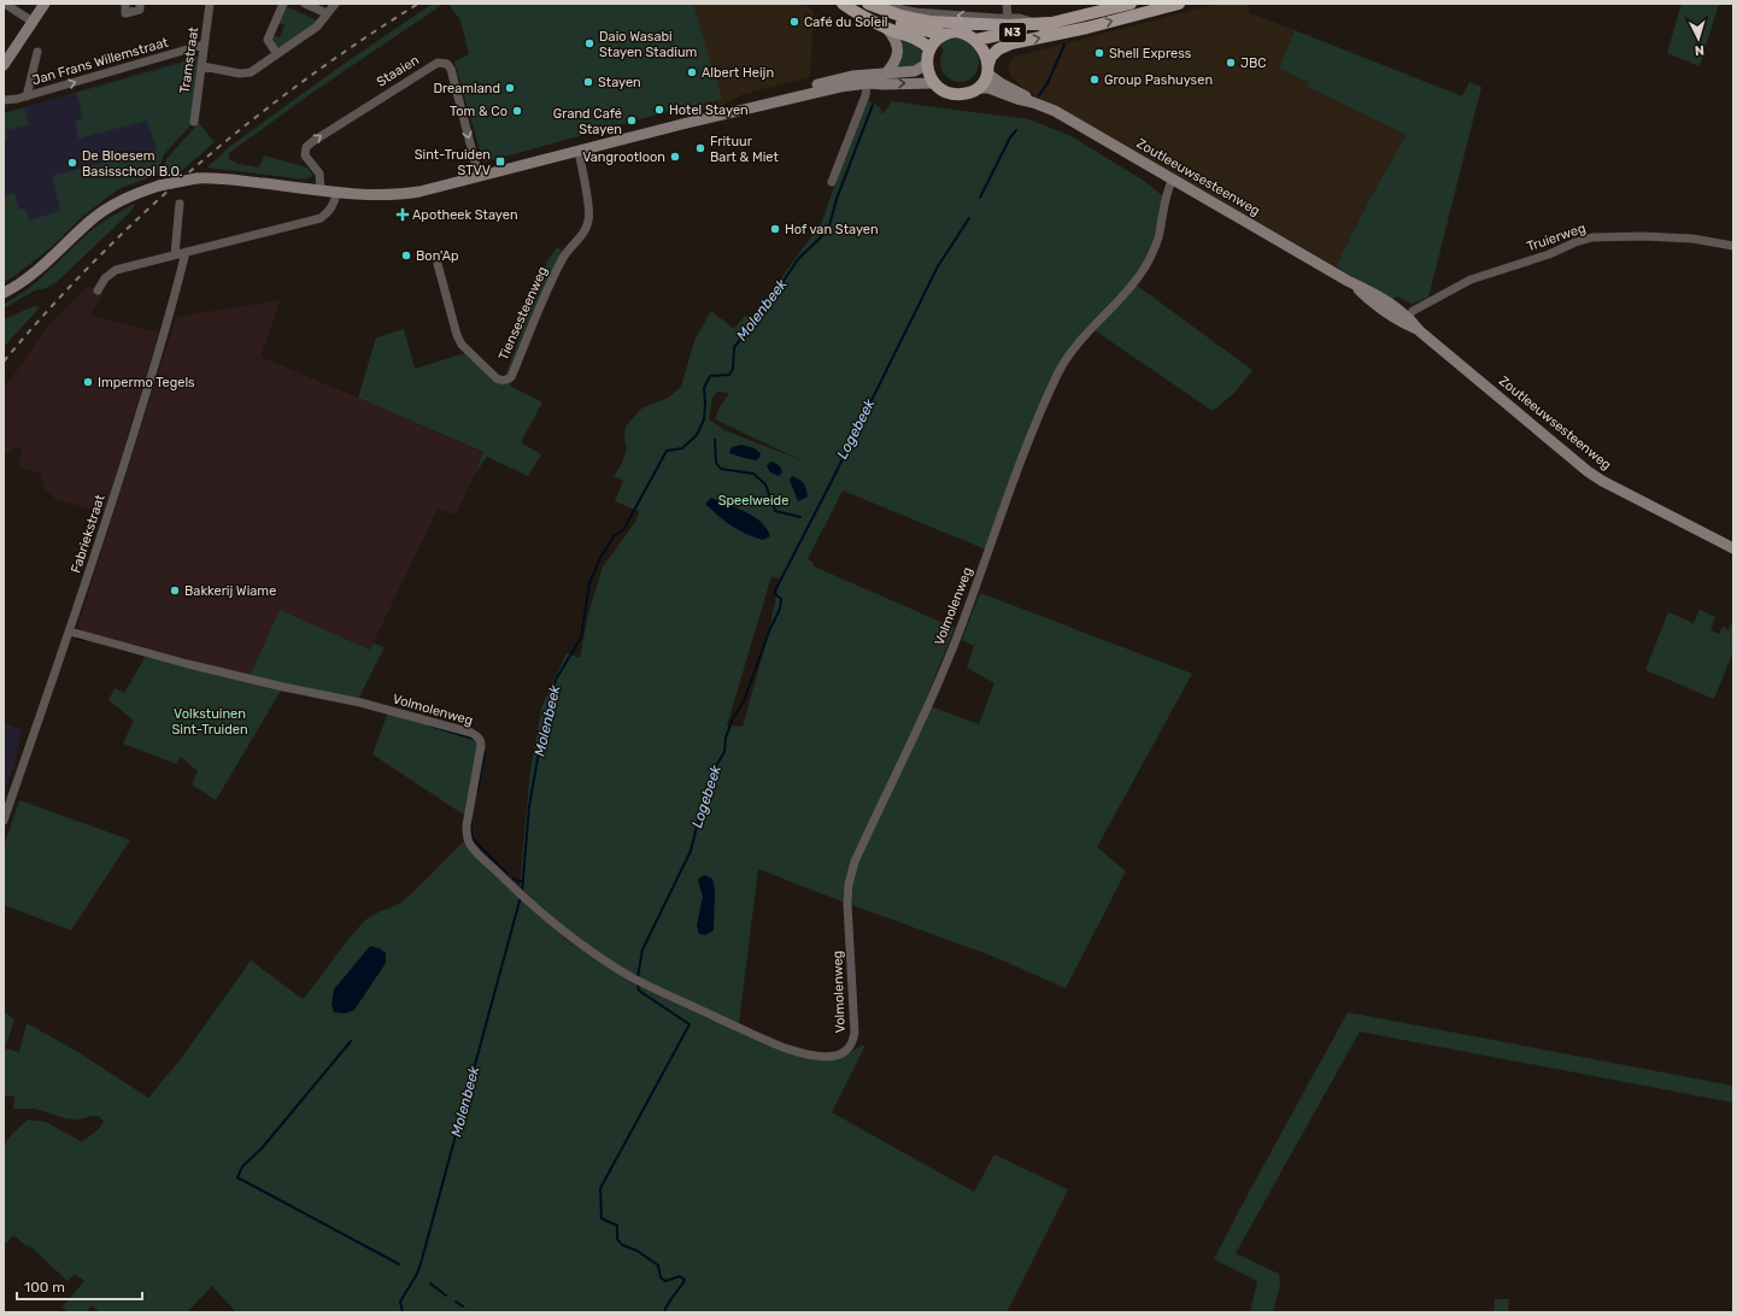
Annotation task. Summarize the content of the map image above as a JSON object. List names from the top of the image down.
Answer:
{
  "streets": {
    "main road": ["N3", "Zoutleeuwsesteenweg"],
    "street": [
      "Tramstraat",
      "Jan Frans Willemstraat",
      "Staaien",
      "Truierweg",
      "Tiensesteenweg",
      "Fabriekstraat",
      "Volmolenweg"
    ]
  },
  "crossings": [
    ["N3", "Zoutleeuwsesteenweg"],
    ["Tramstraat", "Jan Frans Willemstraat"],
    ["Zoutleeuwsesteenweg", "Truierweg"],
    ["Zoutleeuwsesteenweg", "Volmolenweg"],
    ["Fabriekstraat", "Volmolenweg"]
  ],
  "one_way": ["Jan Frans Willemstraat"],
  "water": ["Molenbeek", "Logebeek"],
  "parks": ["Speelweide", "Volkstuinen Sint-Truiden"],
  "places": {
    "other": [
      "Café du Soleil",
      "Daio Wasabi Stayen Stadium",
      "Shell Express",
      "JBC",
      "Albert Heijn",
      "Group Pashuysen",
      "Stayen",
      "Dreamland",
      "Hotel Stayen",
      "Tom & Co",
      "Grand Café Stayen",
      "Frituur Bart & Miet",
      "Vangrootloon",
      "De Bloesem Basisschool B.O.",
      "Hof van Stayen",
      "Bon'Ap",
      "Impermo Tegels",
      "Bakkerij Wiame"
    ],
    "transit": ["Sint-Truiden STVV"],
    "health": ["Apotheek Stayen"]
  },
  "scale_bar": "100 m",
  "north": "bottom"
}
